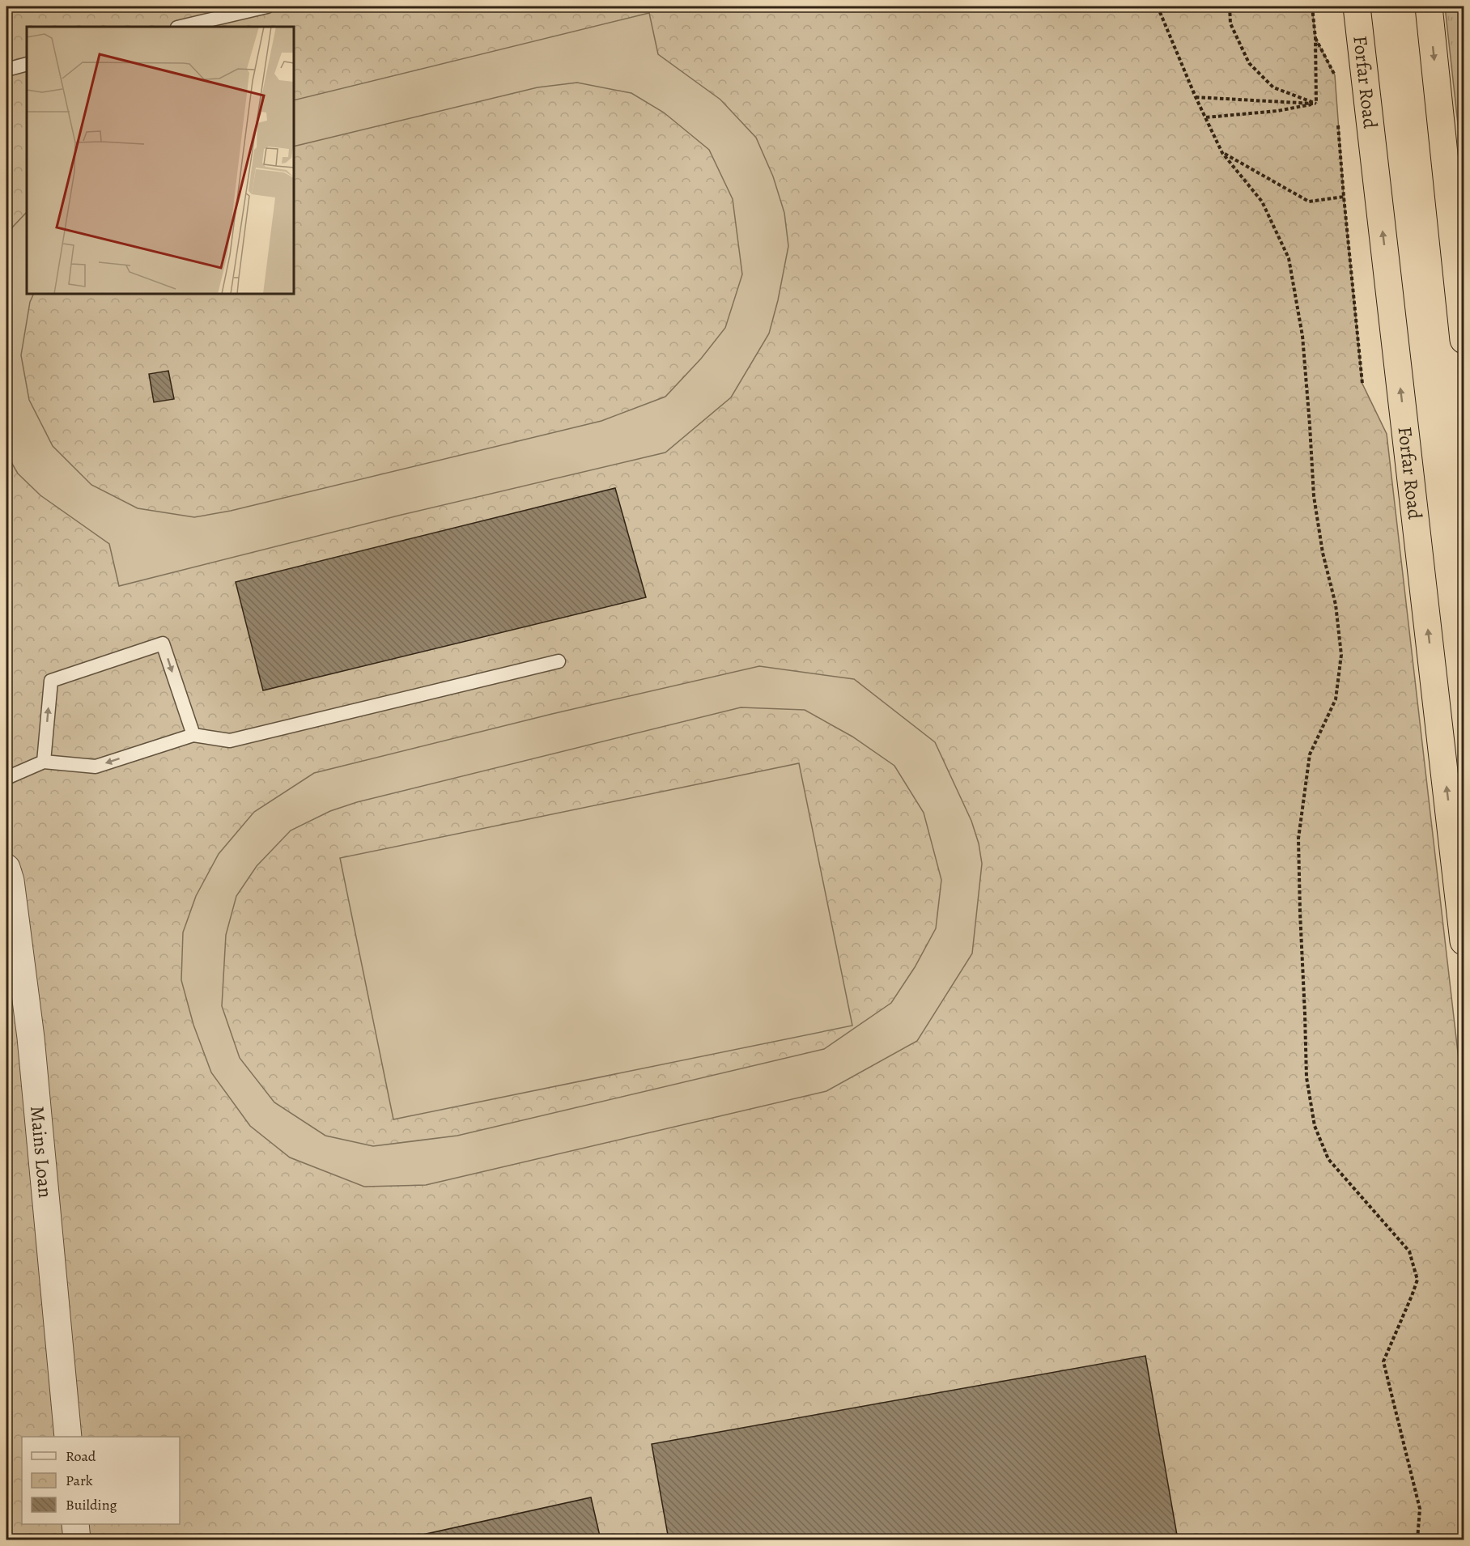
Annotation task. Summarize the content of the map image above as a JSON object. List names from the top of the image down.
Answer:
{
  "streets": {
    "highway": ["Forfar Road"],
    "street": ["Mains Loan"]
  },
  "legend": ["Road", "Park", "Building"]
}
